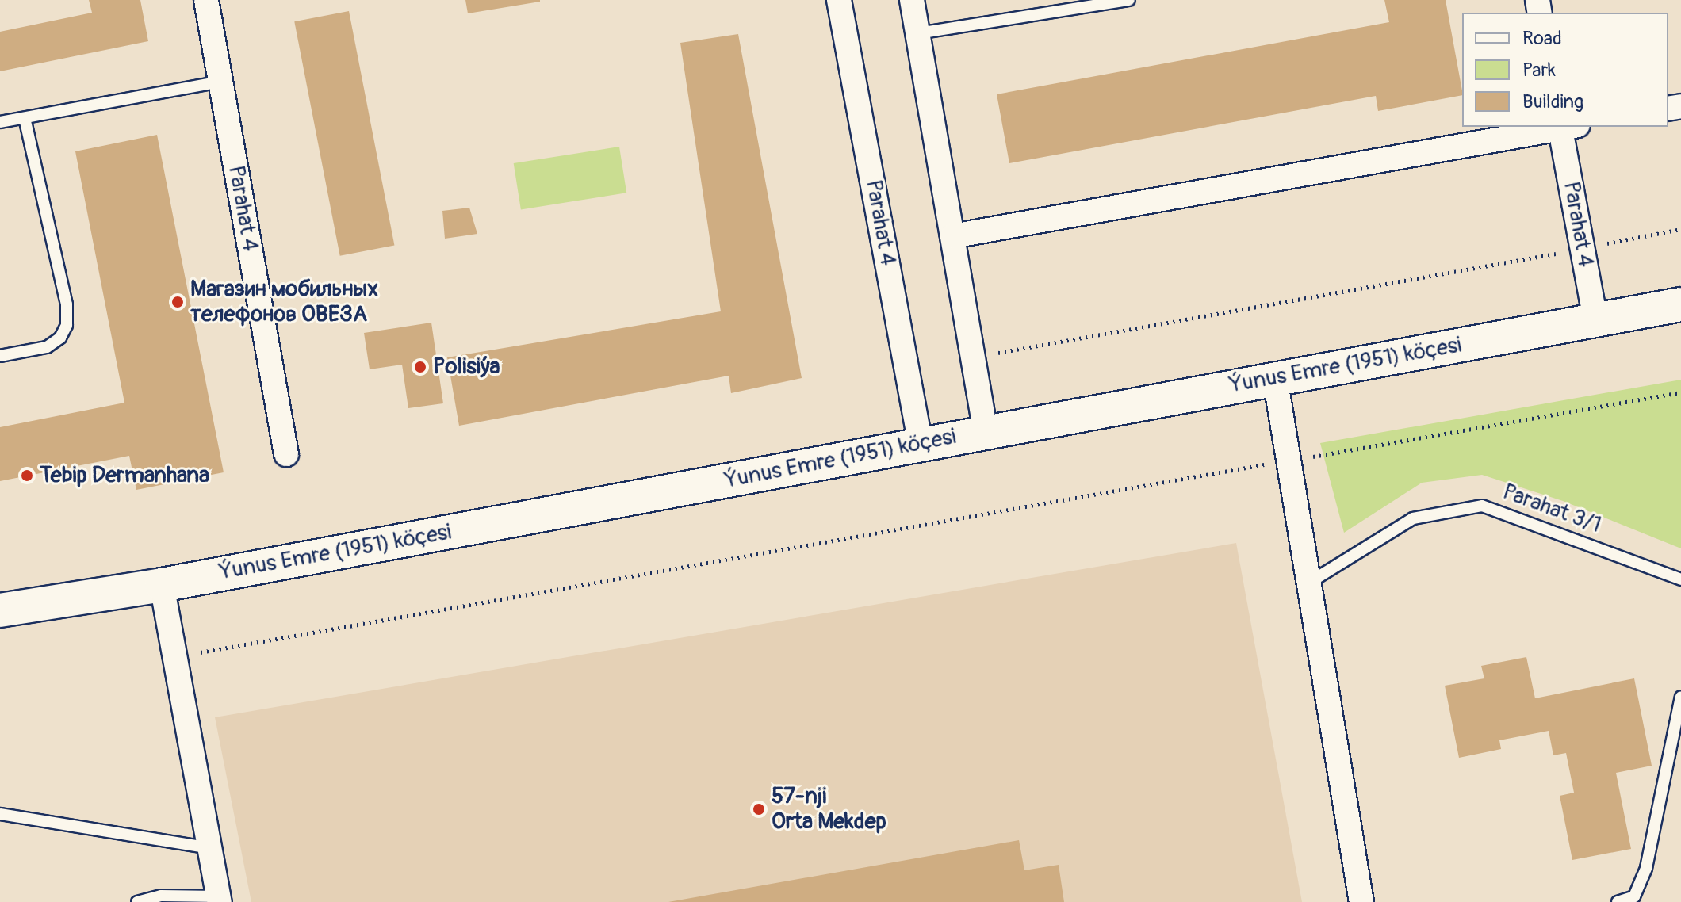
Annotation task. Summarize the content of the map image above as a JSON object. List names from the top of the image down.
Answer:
{
  "streets": {
    "street": ["Parahat 4", "Ýunus Emre (1951) köçesi"],
    "lane": ["Parahat 3/1"]
  },
  "crossings": [
    ["Parahat 4", "Ýunus Emre (1951) köçesi"]
  ],
  "places": [
    "Магазин мобильных телефонов ОВЕЗА",
    "Polisiýa",
    "Tebip Dermanhana",
    "57-nji Orta Mekdep"
  ],
  "legend": ["Road", "Park", "Building"]
}
